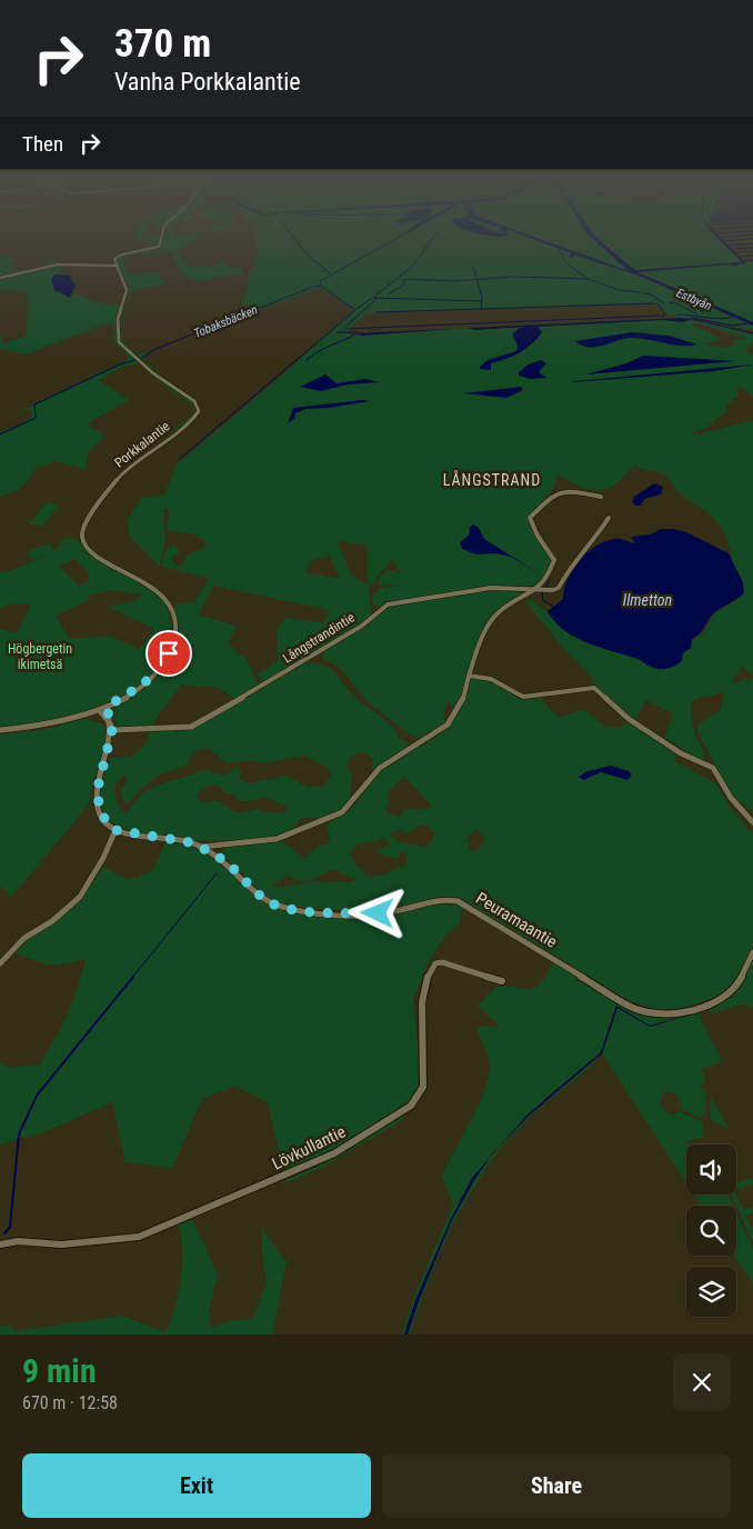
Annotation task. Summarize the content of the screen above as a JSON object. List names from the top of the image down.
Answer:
{
  "streets": {
    "street": [
      "Porkkalantie",
      "Långstrandintie",
      "Peuramaantie",
      "Lövkullantie"
    ]
  },
  "districts": ["LÅNGSTRAND"],
  "water": ["Estbyån", "Tobaksbäcken", "Ilmetton"],
  "parks": ["Högbergetin ikimetsä"],
  "page": {
    "turn": ["370 m", "Vanha Porkkalantie"],
    "then": "Then",
    "heading": ["9 min", "670 m · 12:58"],
    "buttons": ["Exit", "Share"]
  }
}
